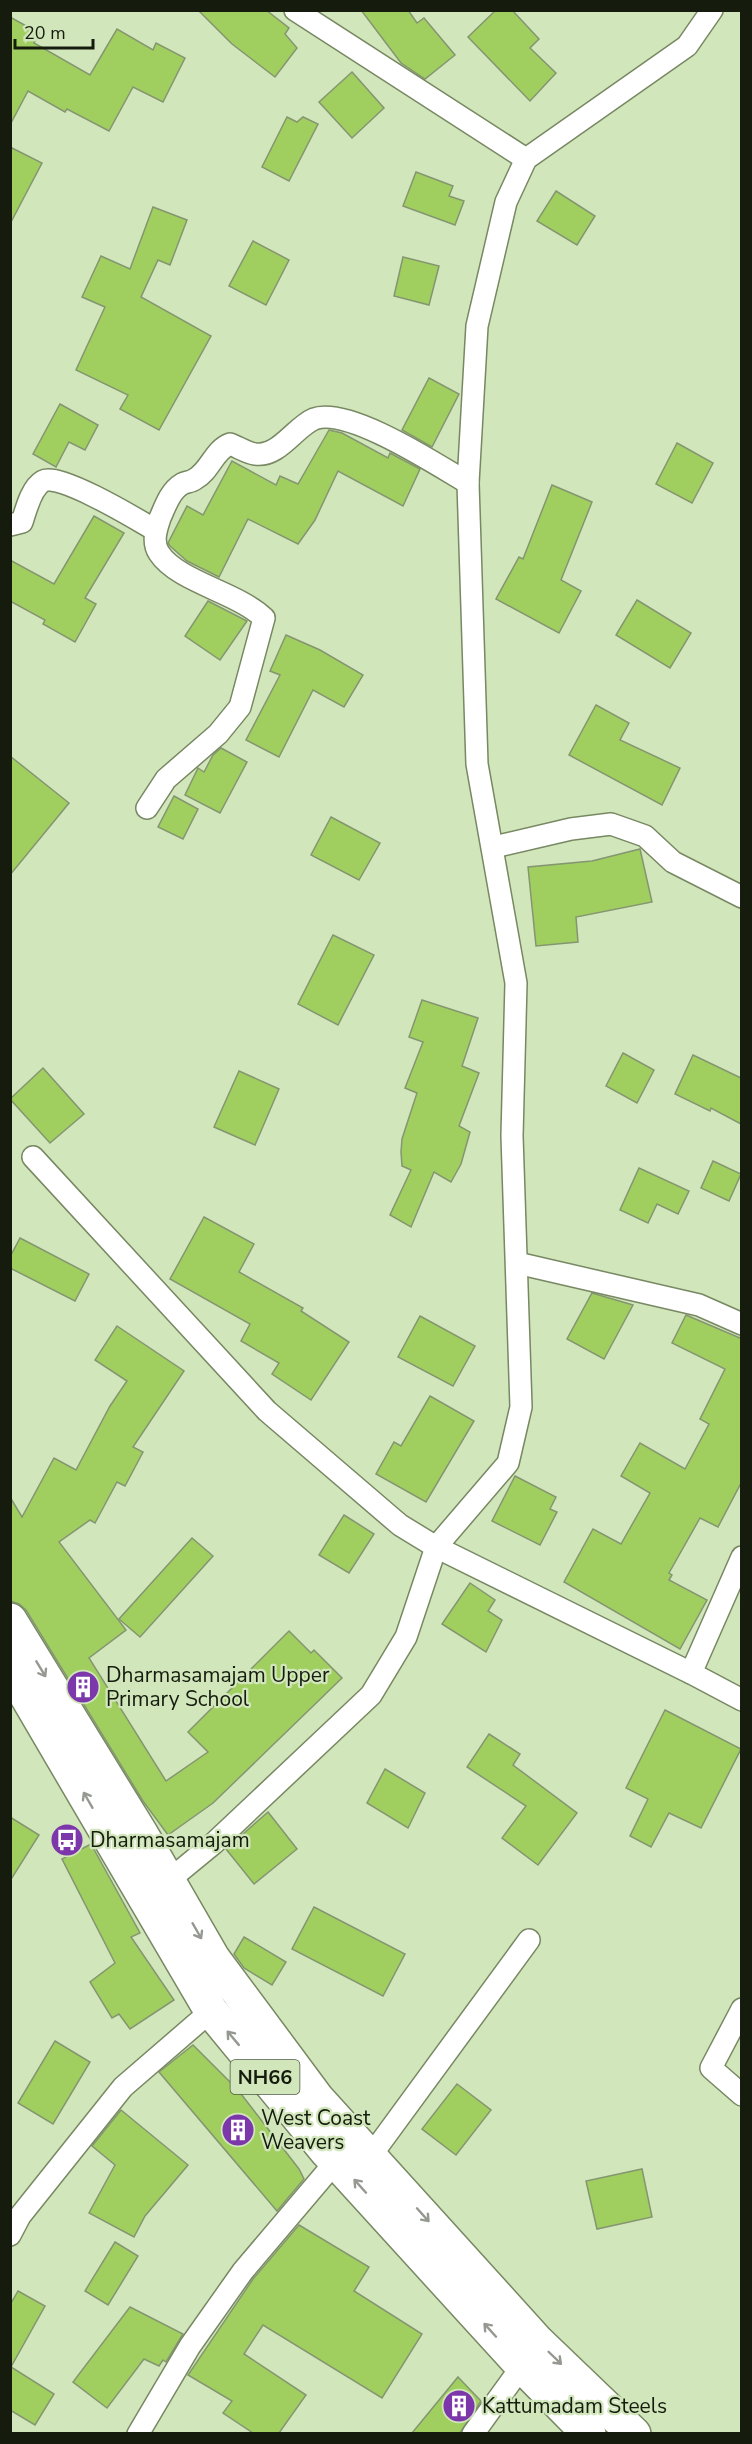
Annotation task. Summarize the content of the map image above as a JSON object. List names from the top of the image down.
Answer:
{
  "streets": {
    "highway": ["NH66"]
  },
  "places": {
    "building": ["Dharmasamajam Upper Primary School", "West Coast Weavers", "Kattumadam Steels"],
    "bus stop": ["Dharmasamajam"]
  },
  "scale_bar": "20 m"
}
